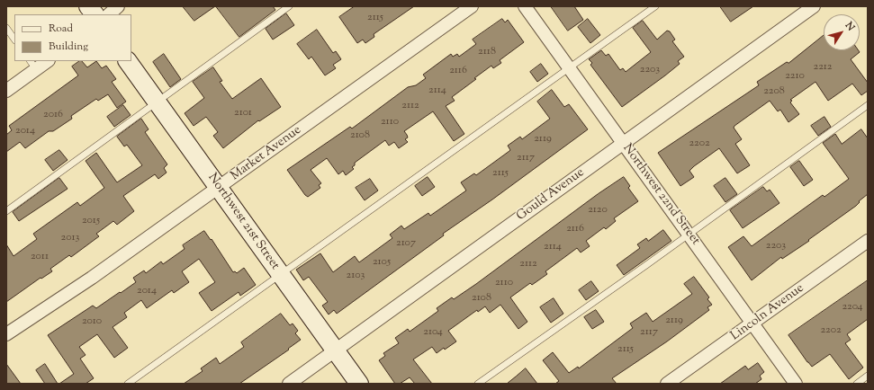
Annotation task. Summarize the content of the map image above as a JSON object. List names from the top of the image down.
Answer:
{
  "streets": {
    "street": [
      "Market Avenue",
      "Gould Avenue",
      "Northwest 22nd Street",
      "Northwest 21st Street",
      "Lincoln Avenue"
    ]
  },
  "crossings": [
    ["Market Avenue", "Northwest 21st Street"],
    ["Gould Avenue", "Northwest 22nd Street"],
    ["Gould Avenue", "Northwest 21st Street"],
    ["Northwest 22nd Street", "Lincoln Avenue"]
  ],
  "house_numbers": [
    "2115",
    "2118",
    "2212",
    "2203",
    "2116",
    "2210",
    "2114",
    "2208",
    "2112",
    "2101",
    "2016",
    "2110",
    "2014",
    "2108",
    "2119",
    "2202",
    "2117",
    "2115",
    "2120",
    "2015",
    "2116",
    "2013",
    "2107",
    "2203",
    "2114",
    "2011",
    "2105",
    "2112",
    "2103",
    "2110",
    "2014",
    "2108",
    "2204",
    "2119",
    "2010",
    "2202",
    "2104",
    "2117",
    "2115"
  ],
  "legend": ["Road", "Building"],
  "north": "top right"
}
